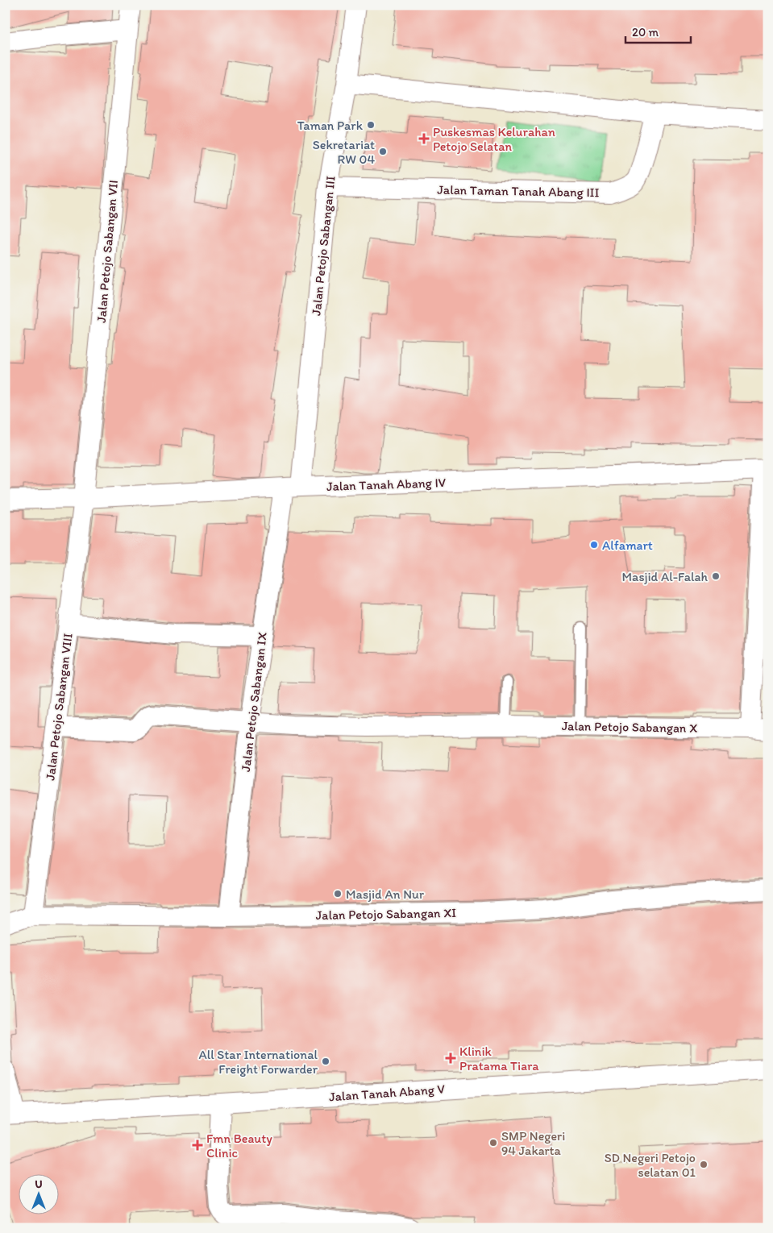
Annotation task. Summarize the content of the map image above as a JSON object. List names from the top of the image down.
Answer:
{
  "streets": {
    "street": [
      "Jalan Taman Tanah Abang III",
      "Jalan Petojo Sabangan III",
      "Jalan Petojo Sabangan VII",
      "Jalan Tanah Abang IV",
      "Jalan Petojo Sabangan IX",
      "Jalan Petojo Sabangan VIII",
      "Jalan Petojo Sabangan X",
      "Jalan Petojo Sabangan XI",
      "Jalan Tanah Abang V"
    ]
  },
  "crossings": [
    ["Jalan Taman Tanah Abang III", "Jalan Petojo Sabangan III"],
    ["Jalan Petojo Sabangan III", "Jalan Tanah Abang IV"],
    ["Jalan Petojo Sabangan III", "Jalan Petojo Sabangan IX"],
    ["Jalan Petojo Sabangan VII", "Jalan Tanah Abang IV"],
    ["Jalan Petojo Sabangan VII", "Jalan Petojo Sabangan VIII"],
    ["Jalan Tanah Abang IV", "Jalan Petojo Sabangan IX"],
    ["Jalan Tanah Abang IV", "Jalan Petojo Sabangan VIII"],
    ["Jalan Tanah Abang IV", "Jalan Petojo Sabangan X"],
    ["Jalan Petojo Sabangan IX", "Jalan Petojo Sabangan X"],
    ["Jalan Petojo Sabangan IX", "Jalan Petojo Sabangan XI"],
    ["Jalan Petojo Sabangan VIII", "Jalan Petojo Sabangan X"],
    ["Jalan Petojo Sabangan VIII", "Jalan Petojo Sabangan XI"]
  ],
  "places": {
    "other": [
      "Taman Park",
      "Sekretariat RW 04",
      "Alfamart",
      "Masjid Al-Falah",
      "Masjid An Nur",
      "All Star International Freight Forwarder",
      "SMP Negeri 94 Jakarta",
      "SD Negeri Petojo selatan 01"
    ],
    "health": ["Puskesmas Kelurahan Petojo Selatan", "Klinik Pratama Tiara", "Fmn Beauty Clinic"]
  },
  "scale_bar": "20 m",
  "north": "top"
}
